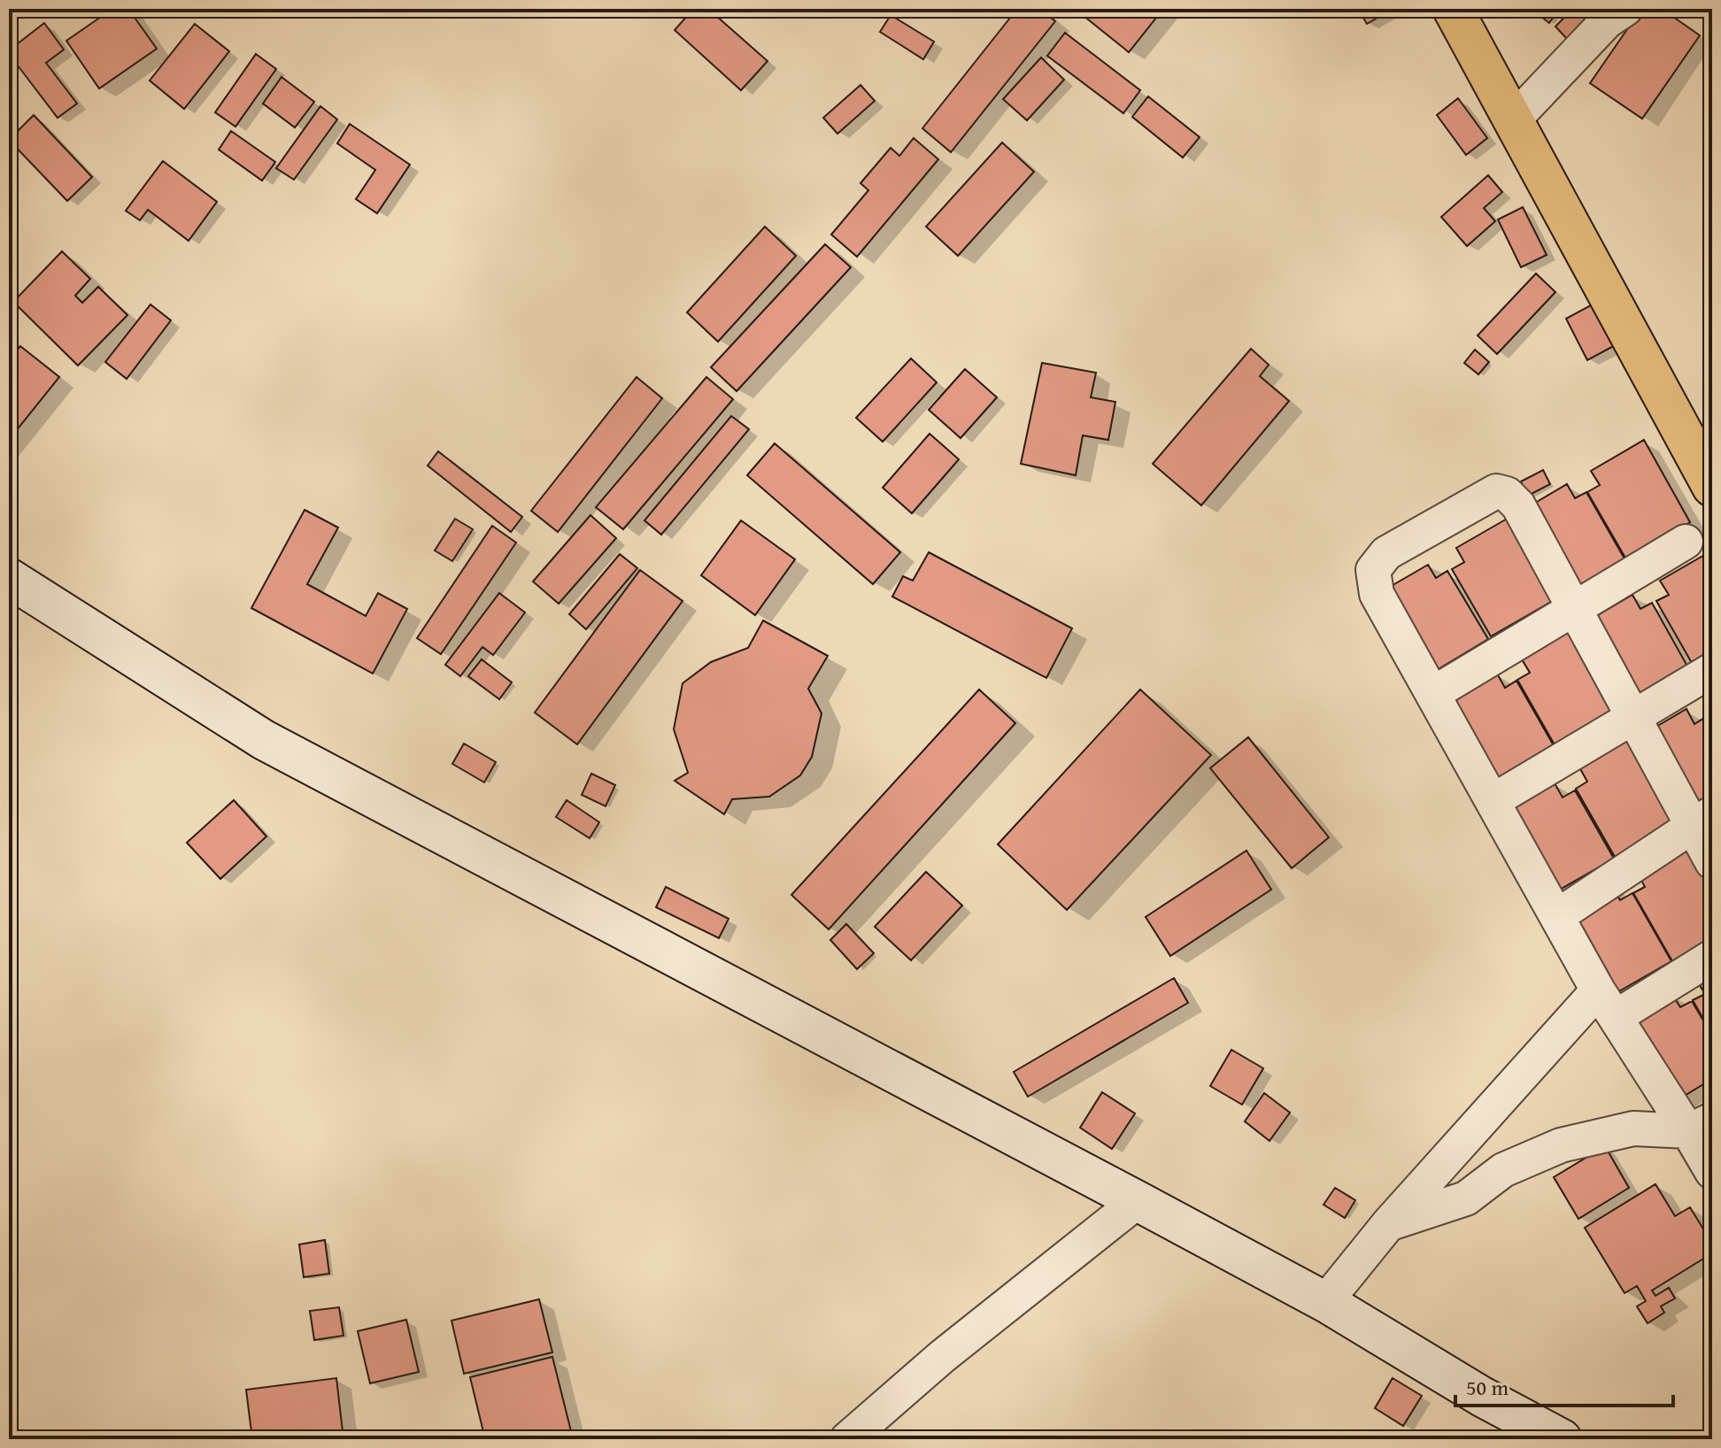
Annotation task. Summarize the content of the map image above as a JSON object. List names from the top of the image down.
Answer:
{
  "scale_bar": "50 m"
}
